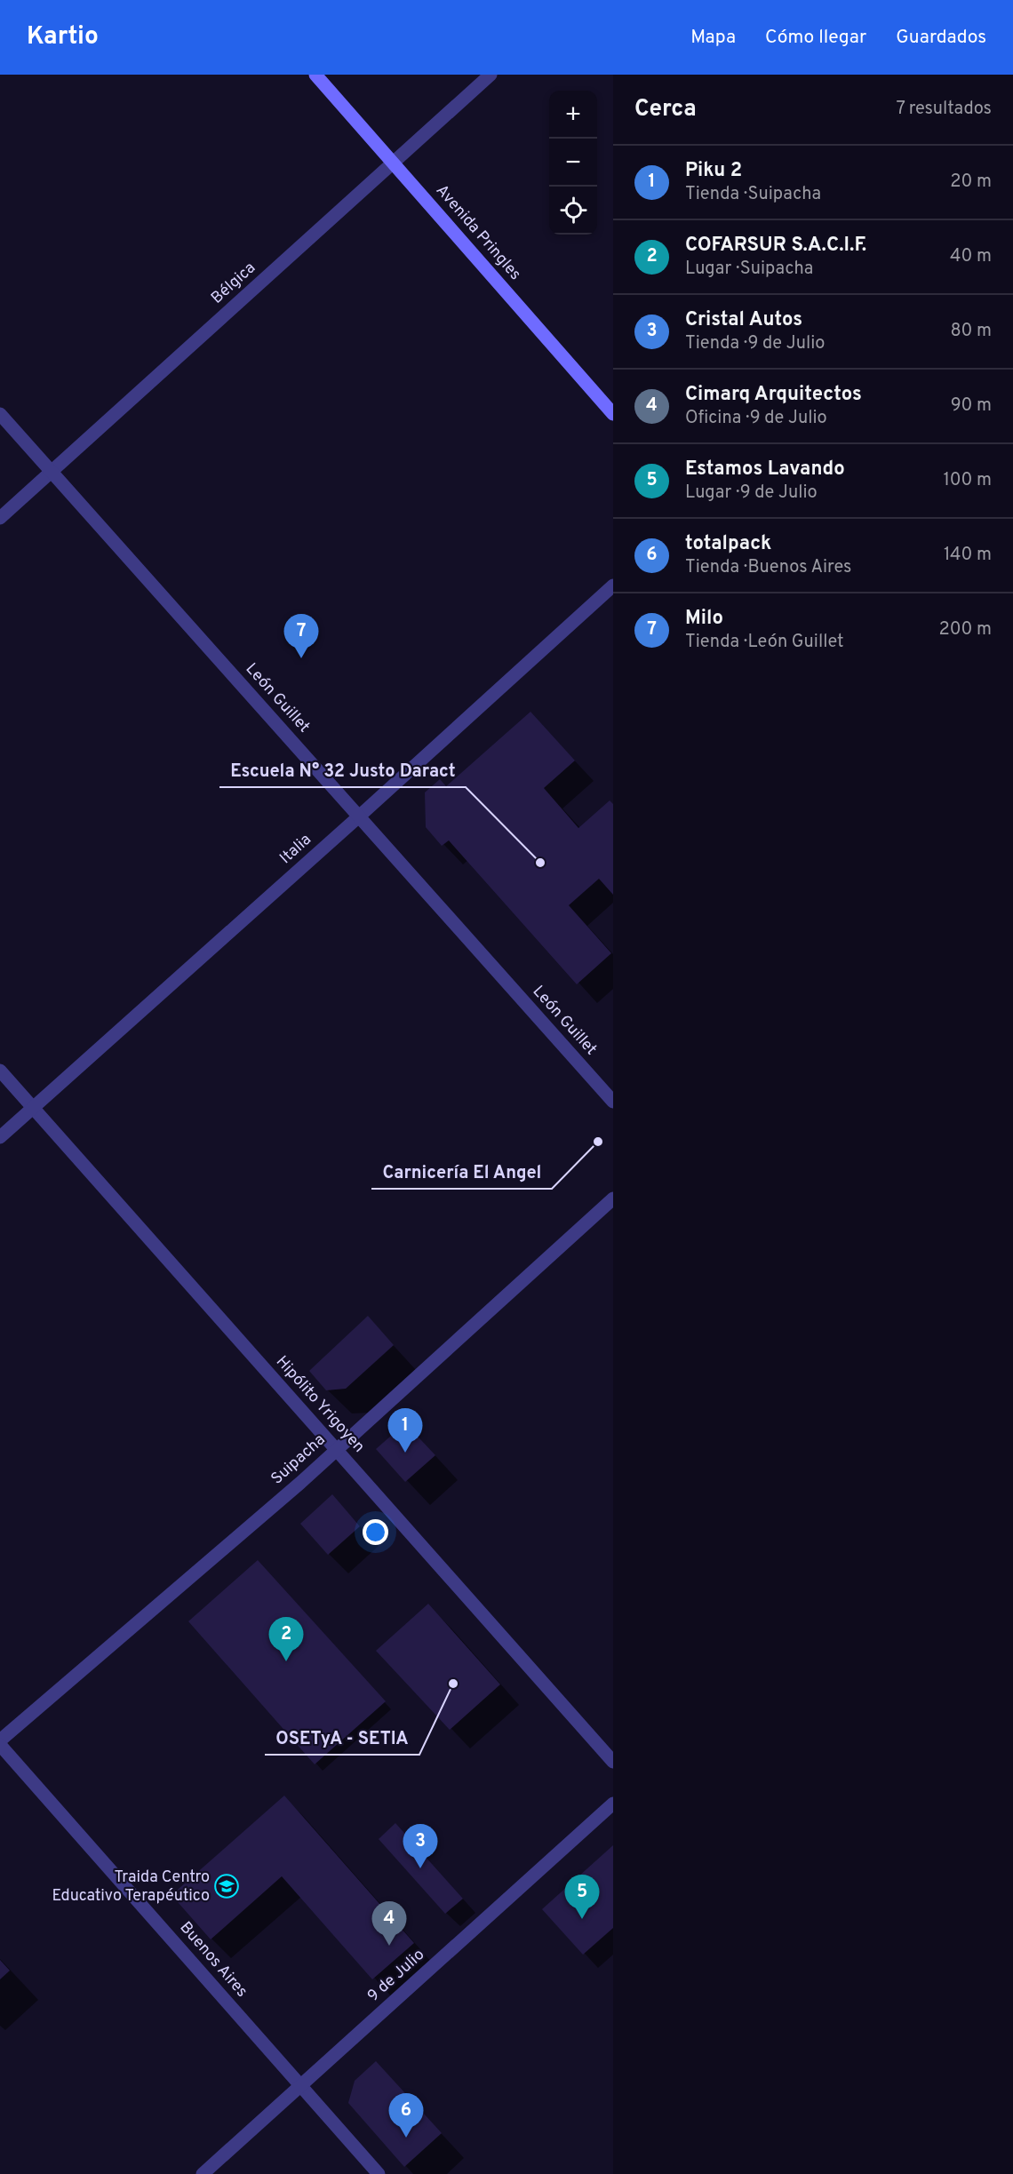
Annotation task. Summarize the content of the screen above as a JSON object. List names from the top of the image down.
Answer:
{
  "streets": {
    "main road": ["Avenida Pringles"],
    "street": [
      "Bélgica",
      "León Guillet",
      "Italia",
      "Hipólito Yrigoyen",
      "Suipacha",
      "Buenos Aires",
      "9 de Julio"
    ]
  },
  "crossings": [
    ["Avenida Pringles", "Bélgica"],
    ["Bélgica", "León Guillet"],
    ["León Guillet", "Italia"],
    ["Italia", "Hipólito Yrigoyen"],
    ["Hipólito Yrigoyen", "Suipacha"],
    ["Buenos Aires", "9 de Julio"]
  ],
  "places": {
    "other": ["Escuela N° 32 Justo Daract", "Carnicería El Angel", "OSETyA - SETIA"],
    "school or university": ["Traida Centro Educativo Terapéutico"]
  },
  "page": {
    "header": "Kartio",
    "nav": ["Mapa", "Cómo llegar", "Guardados"],
    "heading": ["Cerca", "7 resultados"],
    "map_buttons": ["+", "−"],
    "list": [
      {
        "mark": "1",
        "name": "Piku 2",
        "note": "Tienda · Suipacha",
        "value": "20 m"
      },
      {
        "mark": "2",
        "name": "COFARSUR S.A.C.I.F.",
        "note": "Lugar · Suipacha",
        "value": "40 m"
      },
      {
        "mark": "3",
        "name": "Cristal Autos",
        "note": "Tienda · 9 de Julio",
        "value": "80 m"
      },
      {
        "mark": "4",
        "name": "Cimarq Arquitectos",
        "note": "Oficina · 9 de Julio",
        "value": "90 m"
      },
      {
        "mark": "5",
        "name": "Estamos Lavando",
        "note": "Lugar · 9 de Julio",
        "value": "100 m"
      },
      {
        "mark": "6",
        "name": "totalpack",
        "note": "Tienda · Buenos Aires",
        "value": "140 m"
      },
      {
        "mark": "7",
        "name": "Milo",
        "note": "Tienda · León Guillet",
        "value": "200 m"
      }
    ],
    "pins": [
      "7",
      "1",
      "2",
      "3",
      "5",
      "4",
      "6"
    ]
  }
}
